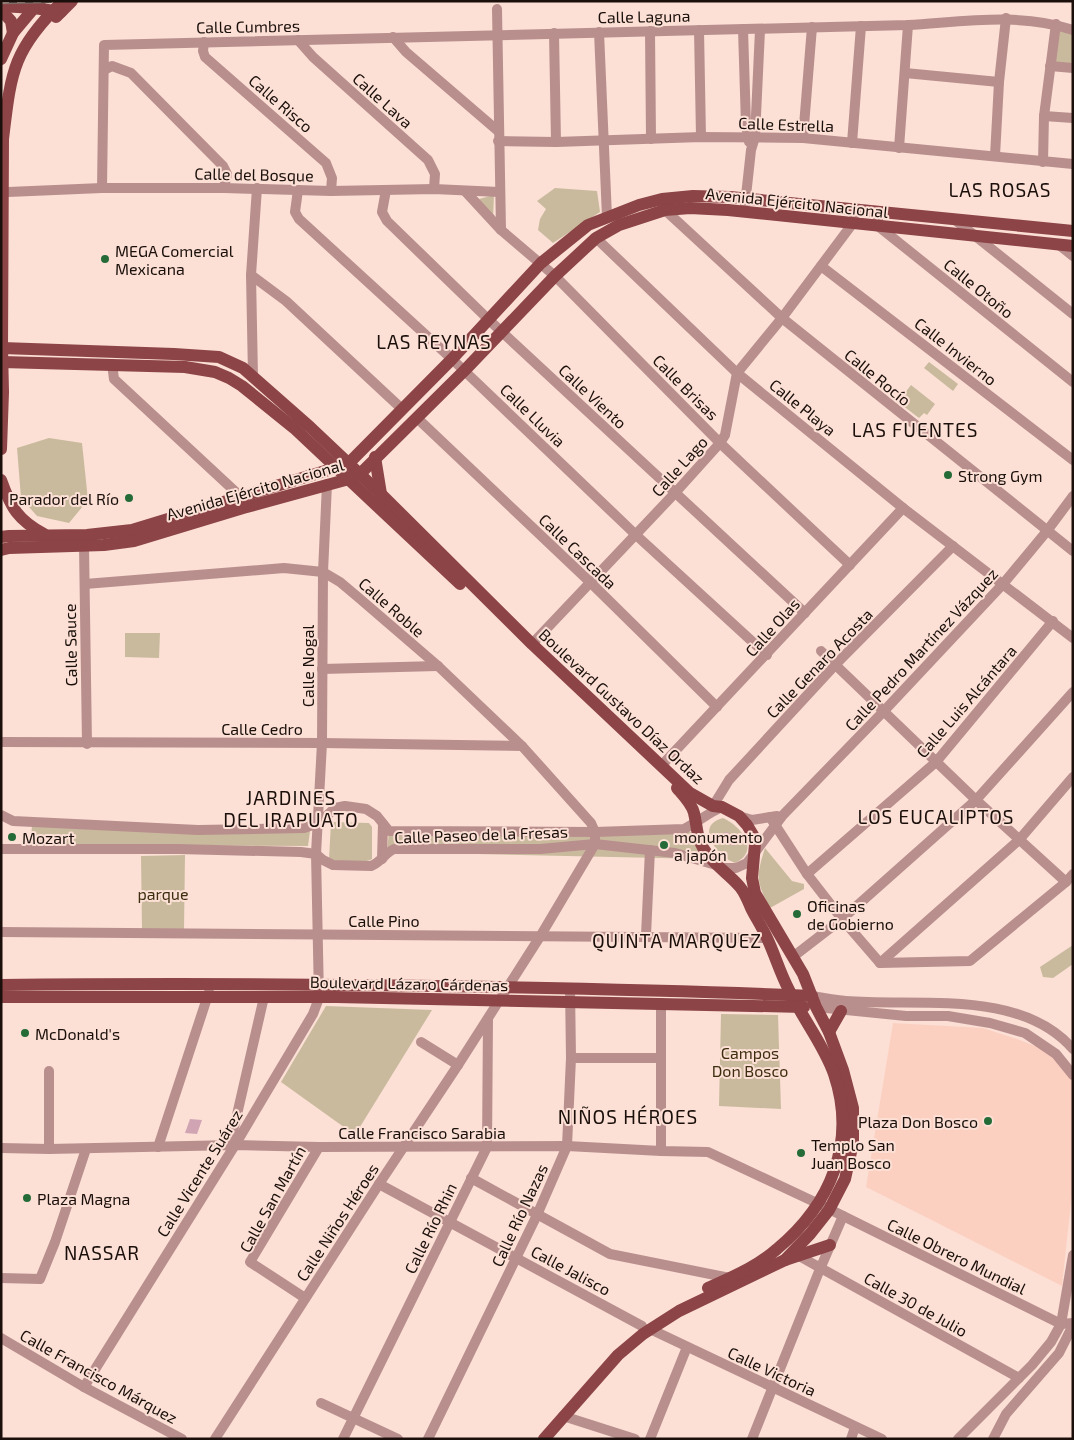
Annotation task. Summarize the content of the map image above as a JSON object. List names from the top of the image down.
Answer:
{
  "streets": {
    "main road": ["Avenida Ejército Nacional", "Boulevard Gustavo Díaz Ordaz", "Boulevard Lázaro Cárdenas"],
    "street": [
      "Calle Laguna",
      "Calle Cumbres",
      "Calle Lava",
      "Calle Risco",
      "Calle Estrella",
      "Calle del Bosque",
      "Calle Otoño",
      "Calle Invierno",
      "Calle Rocío",
      "Calle Brisas",
      "Calle Viento",
      "Calle Playa",
      "Calle Lluvia",
      "Calle Lago",
      "Calle Cascada",
      "Calle Roble",
      "Calle Olas",
      "Calle Sauce",
      "Calle Pedro Martínez Vázquez",
      "Calle Genaro Acosta",
      "Calle Nogal",
      "Calle Luis Alcántara",
      "Calle Cedro",
      "Calle Paseo de la Fresas",
      "Calle Pino",
      "Calle Francisco Sarabia",
      "Calle Vicente Suárez",
      "Calle San Martín",
      "Calle Río Nazas",
      "Calle Niños Héroes",
      "Calle Río Rhin",
      "Calle Obrero Mundial",
      "Calle Jalisco",
      "Calle 30 de Julio",
      "Calle Victoria",
      "Calle Francisco Márquez"
    ]
  },
  "crossings": [
    ["Calle Laguna", "Calle Cumbres"],
    ["Calle Cumbres", "Calle Lava"],
    ["Calle Cumbres", "Calle Risco"],
    ["Calle Lava", "Calle del Bosque"],
    ["Calle Risco", "Calle del Bosque"],
    ["Calle del Bosque", "Calle Brisas"],
    ["Calle del Bosque", "Calle Viento"],
    ["Calle del Bosque", "Calle Lluvia"],
    ["Avenida Ejército Nacional", "Calle Otoño"],
    ["Avenida Ejército Nacional", "Calle Rocío"],
    ["Avenida Ejército Nacional", "Calle Brisas"],
    ["Avenida Ejército Nacional", "Calle Viento"],
    ["Avenida Ejército Nacional", "Calle Playa"],
    ["Avenida Ejército Nacional", "Calle Lluvia"],
    ["Avenida Ejército Nacional", "Calle Lago"],
    ["Avenida Ejército Nacional", "Calle Cascada"],
    ["Avenida Ejército Nacional", "Calle Sauce"],
    ["Avenida Ejército Nacional", "Calle Nogal"],
    ["Avenida Ejército Nacional", "Boulevard Gustavo Díaz Ordaz"],
    ["Calle Invierno", "Calle Lago"],
    ["Calle Rocío", "Calle Lago"],
    ["Calle Rocío", "Calle Pedro Martínez Vázquez"],
    ["Calle Brisas", "Calle Lago"],
    ["Calle Brisas", "Calle Olas"],
    ["Calle Viento", "Calle Lago"],
    ["Calle Viento", "Calle Olas"],
    ["Calle Playa", "Calle Lago"],
    ["Calle Playa", "Calle Olas"],
    ["Calle Playa", "Calle Pedro Martínez Vázquez"],
    ["Calle Playa", "Calle Genaro Acosta"],
    ["Calle Playa", "Calle Luis Alcántara"],
    ["Calle Lluvia", "Calle Lago"],
    ["Calle Lluvia", "Calle Olas"],
    ["Calle Lago", "Calle Cascada"],
    ["Calle Lago", "Boulevard Gustavo Díaz Ordaz"],
    ["Calle Cascada", "Calle Olas"],
    ["Calle Roble", "Calle Sauce"],
    ["Calle Roble", "Calle Nogal"],
    ["Calle Roble", "Calle Cedro"],
    ["Calle Roble", "Calle Paseo de la Fresas"],
    ["Calle Olas", "Boulevard Gustavo Díaz Ordaz"],
    ["Calle Sauce", "Calle Cedro"],
    ["Calle Pedro Martínez Vázquez", "Calle Genaro Acosta"],
    ["Calle Pedro Martínez Vázquez", "Boulevard Gustavo Díaz Ordaz"],
    ["Calle Pedro Martínez Vázquez", "Calle Paseo de la Fresas"],
    ["Calle Genaro Acosta", "Boulevard Gustavo Díaz Ordaz"],
    ["Calle Genaro Acosta", "Calle Paseo de la Fresas"],
    ["Calle Nogal", "Calle Cedro"],
    ["Calle Nogal", "Calle Paseo de la Fresas"],
    ["Calle Nogal", "Calle Pino"],
    ["Calle Nogal", "Boulevard Lázaro Cárdenas"],
    ["Calle Nogal", "Calle Vicente Suárez"],
    ["Boulevard Gustavo Díaz Ordaz", "Calle Paseo de la Fresas"],
    ["Boulevard Gustavo Díaz Ordaz", "Calle Pino"],
    ["Boulevard Gustavo Díaz Ordaz", "Boulevard Lázaro Cárdenas"],
    ["Boulevard Gustavo Díaz Ordaz", "Calle Francisco Sarabia"],
    ["Boulevard Gustavo Díaz Ordaz", "Calle Obrero Mundial"],
    ["Boulevard Gustavo Díaz Ordaz", "Calle Jalisco"],
    ["Boulevard Gustavo Díaz Ordaz", "Calle Victoria"],
    ["Calle Paseo de la Fresas", "Calle Niños Héroes"],
    ["Calle Pino", "Calle Niños Héroes"],
    ["Boulevard Lázaro Cárdenas", "Calle Vicente Suárez"],
    ["Boulevard Lázaro Cárdenas", "Calle Río Nazas"],
    ["Boulevard Lázaro Cárdenas", "Calle Niños Héroes"],
    ["Calle Francisco Sarabia", "Calle Vicente Suárez"],
    ["Calle Francisco Sarabia", "Calle San Martín"],
    ["Calle Francisco Sarabia", "Calle Río Nazas"],
    ["Calle Francisco Sarabia", "Calle Niños Héroes"],
    ["Calle Francisco Sarabia", "Calle Río Rhin"],
    ["Calle Francisco Sarabia", "Calle Obrero Mundial"],
    ["Calle Vicente Suárez", "Calle Francisco Márquez"],
    ["Calle San Martín", "Calle Niños Héroes"],
    ["Calle Río Nazas", "Calle Jalisco"],
    ["Calle Niños Héroes", "Calle Río Rhin"],
    ["Calle Niños Héroes", "Calle Jalisco"],
    ["Calle Río Rhin", "Calle Jalisco"],
    ["Calle Jalisco", "Calle Victoria"]
  ],
  "districts": [
    "LAS ROSAS",
    "LAS REYNAS",
    "LAS FUENTES",
    "JARDINES DEL IRAPUATO",
    "LOS EUCALIPTOS",
    "QUINTA MARQUEZ",
    "NIÑOS HÉROES",
    "NASSAR"
  ],
  "parks": ["parque", "Campos Don Bosco"],
  "places": [
    "MEGA Comercial Mexicana",
    "Strong Gym",
    "Parador del Río",
    "Mozart",
    "monumento a japón",
    "Oficinas de Gobierno",
    "McDonald's",
    "Plaza Don Bosco",
    "Templo San Juan Bosco",
    "Plaza Magna"
  ]
}
